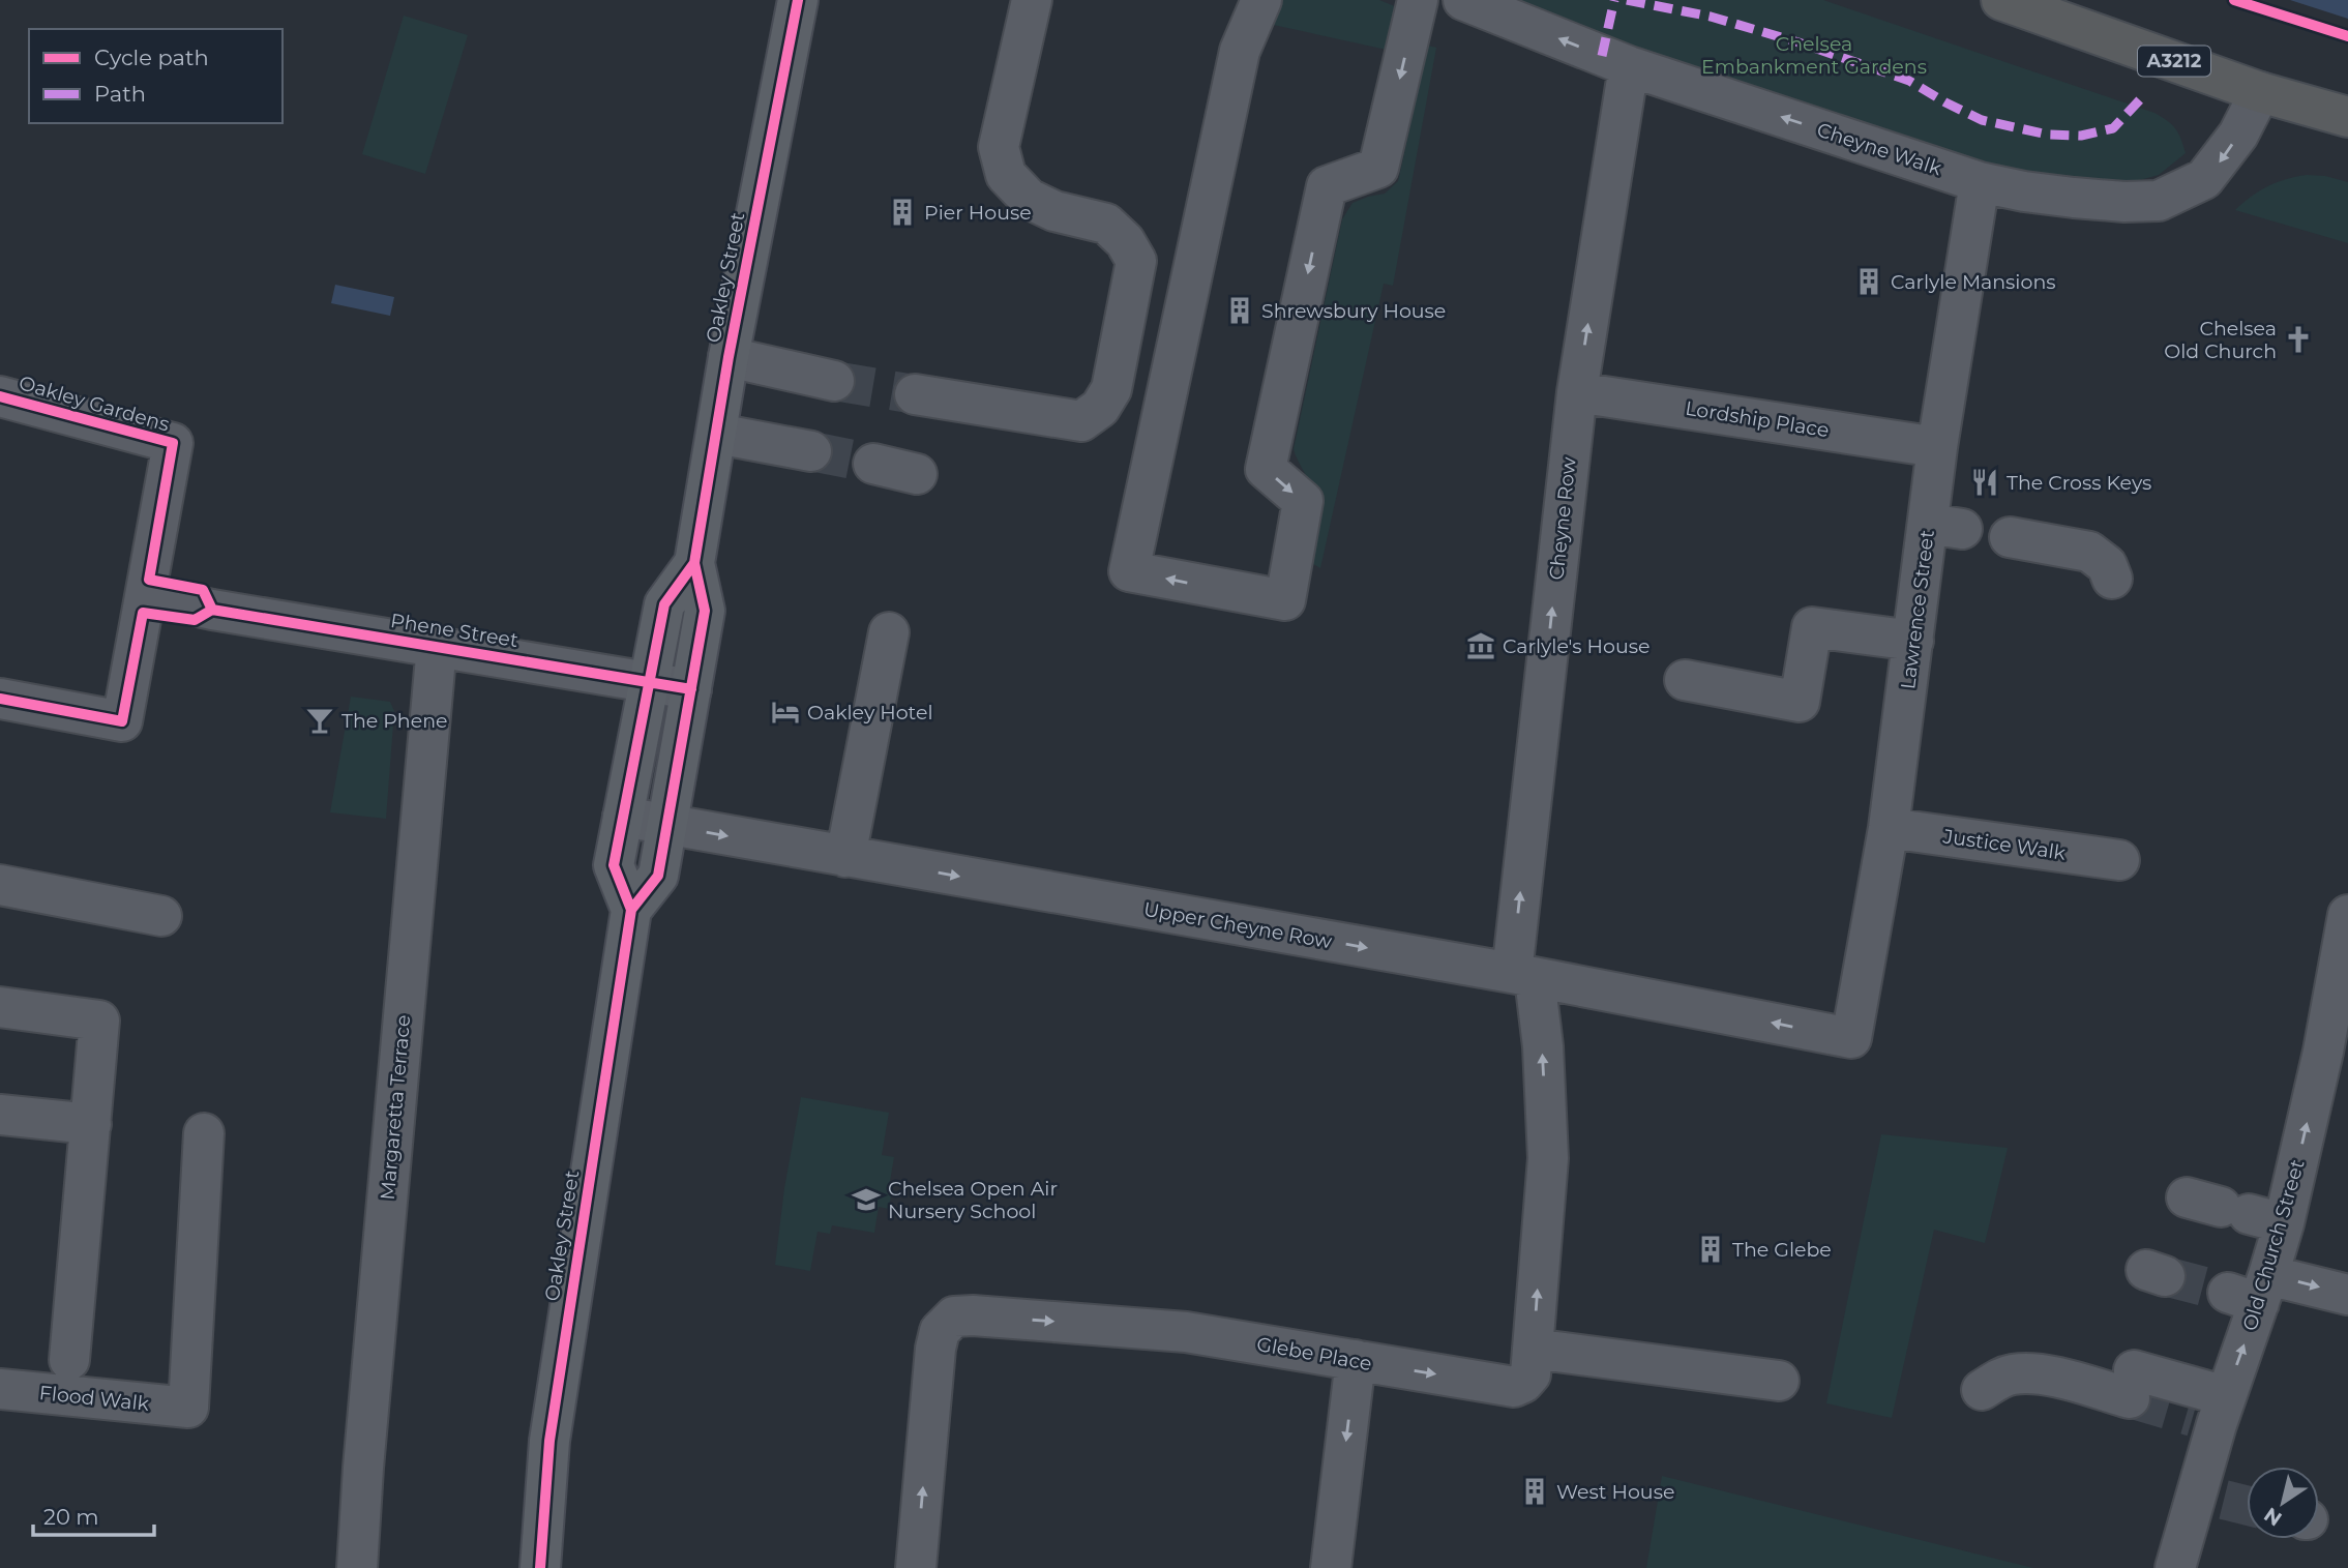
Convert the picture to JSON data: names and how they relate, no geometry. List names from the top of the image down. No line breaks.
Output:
{"streets":{"highway":["A3212"],"main road":["Oakley Street"],"street":["Cheyne Walk","Oakley Gardens","Lordship Place","Cheyne Row","Lawrence Street","Phene Street","Justice Walk","Upper Cheyne Row","Margaretta Terrace","Old Church Street","Glebe Place","Flood Walk"]},"crossings":[["A3212","Cheyne Walk"],["Cheyne Walk","Cheyne Row"],["Cheyne Walk","Lawrence Street"],["Oakley Street","Phene Street"],["Oakley Street","Upper Cheyne Row"],["Oakley Gardens","Phene Street"],["Lordship Place","Cheyne Row"],["Lordship Place","Lawrence Street"],["Cheyne Row","Upper Cheyne Row"],["Cheyne Row","Glebe Place"],["Lawrence Street","Justice Walk"],["Lawrence Street","Upper Cheyne Row"],["Phene Street","Margaretta Terrace"],["Upper Cheyne Row","Glebe Place"]],"one_way":["Cheyne Walk","Cheyne Row","Old Church Street"],"parks":["Chelsea Embankment Gardens"],"places":{"building":["Pier House","Carlyle Mansions","Shrewsbury House","The Glebe","West House"],"church":["Chelsea Old Church"],"restaurant":["The Cross Keys"],"museum":["Carlyle's House"],"hotel":["Oakley Hotel"],"bar":["The Phene"],"school or university":["Chelsea Open Air Nursery School"]},"legend":["Cycle path","Path"],"scale_bar":"20 m","north":"bottom left"}
